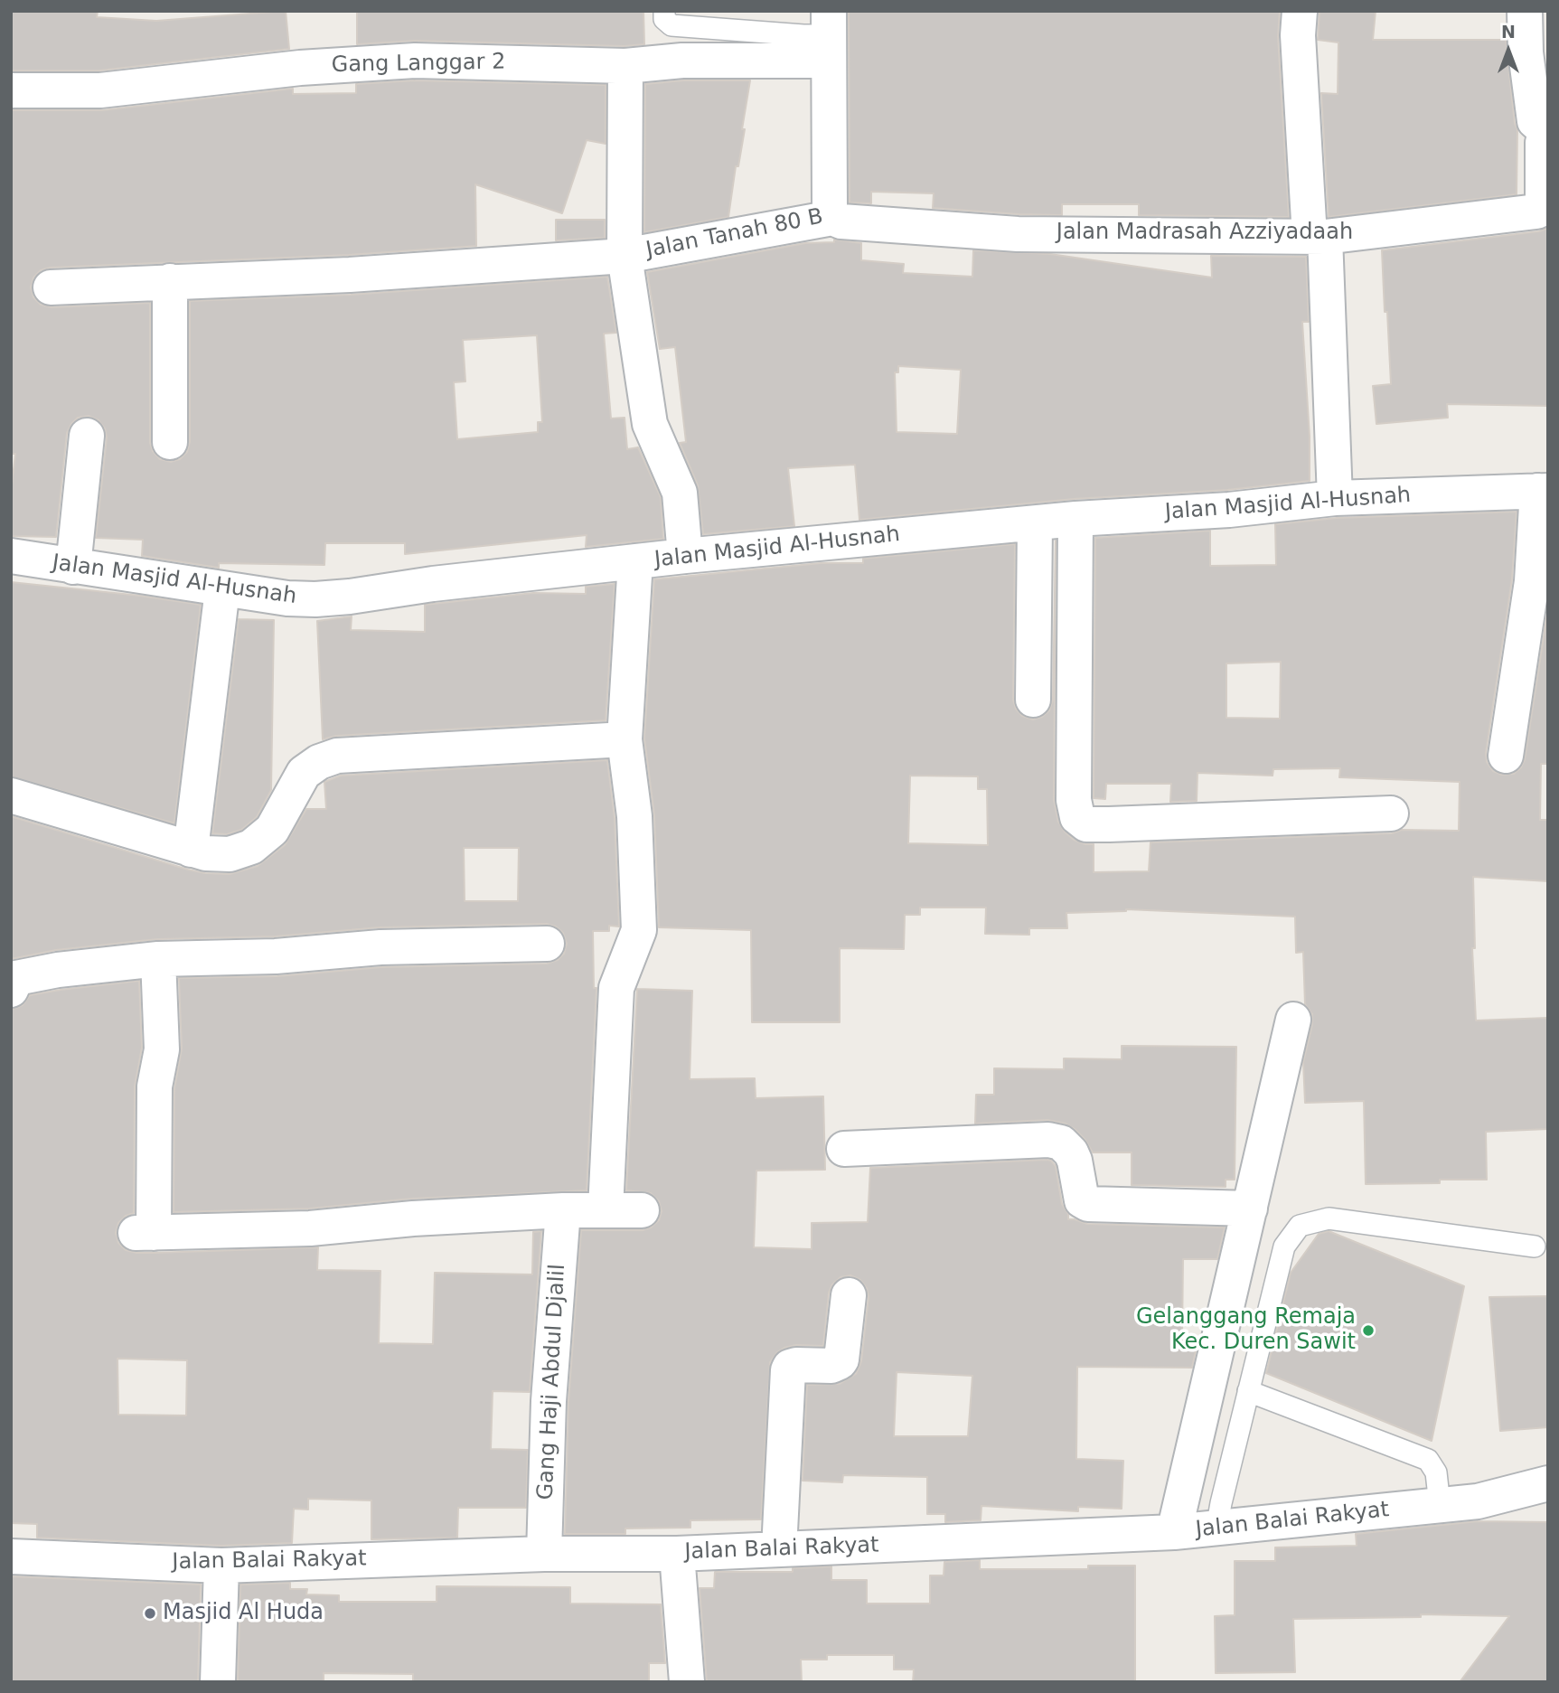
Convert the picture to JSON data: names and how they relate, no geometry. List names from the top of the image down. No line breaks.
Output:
{"streets":{"street":["Gang Langgar 2","Jalan Madrasah Azziyadaah","Jalan Tanah 80 B","Jalan Masjid Al-Husnah","Gang Haji Abdul Djalil","Jalan Balai Rakyat"]},"crossings":[["Gang Langgar 2","Jalan Tanah 80 B"],["Jalan Madrasah Azziyadaah","Jalan Tanah 80 B"],["Gang Haji Abdul Djalil","Jalan Balai Rakyat"]],"places":["Gelanggang Remaja Kec. Duren Sawit","Masjid Al Huda"],"north":"top"}
